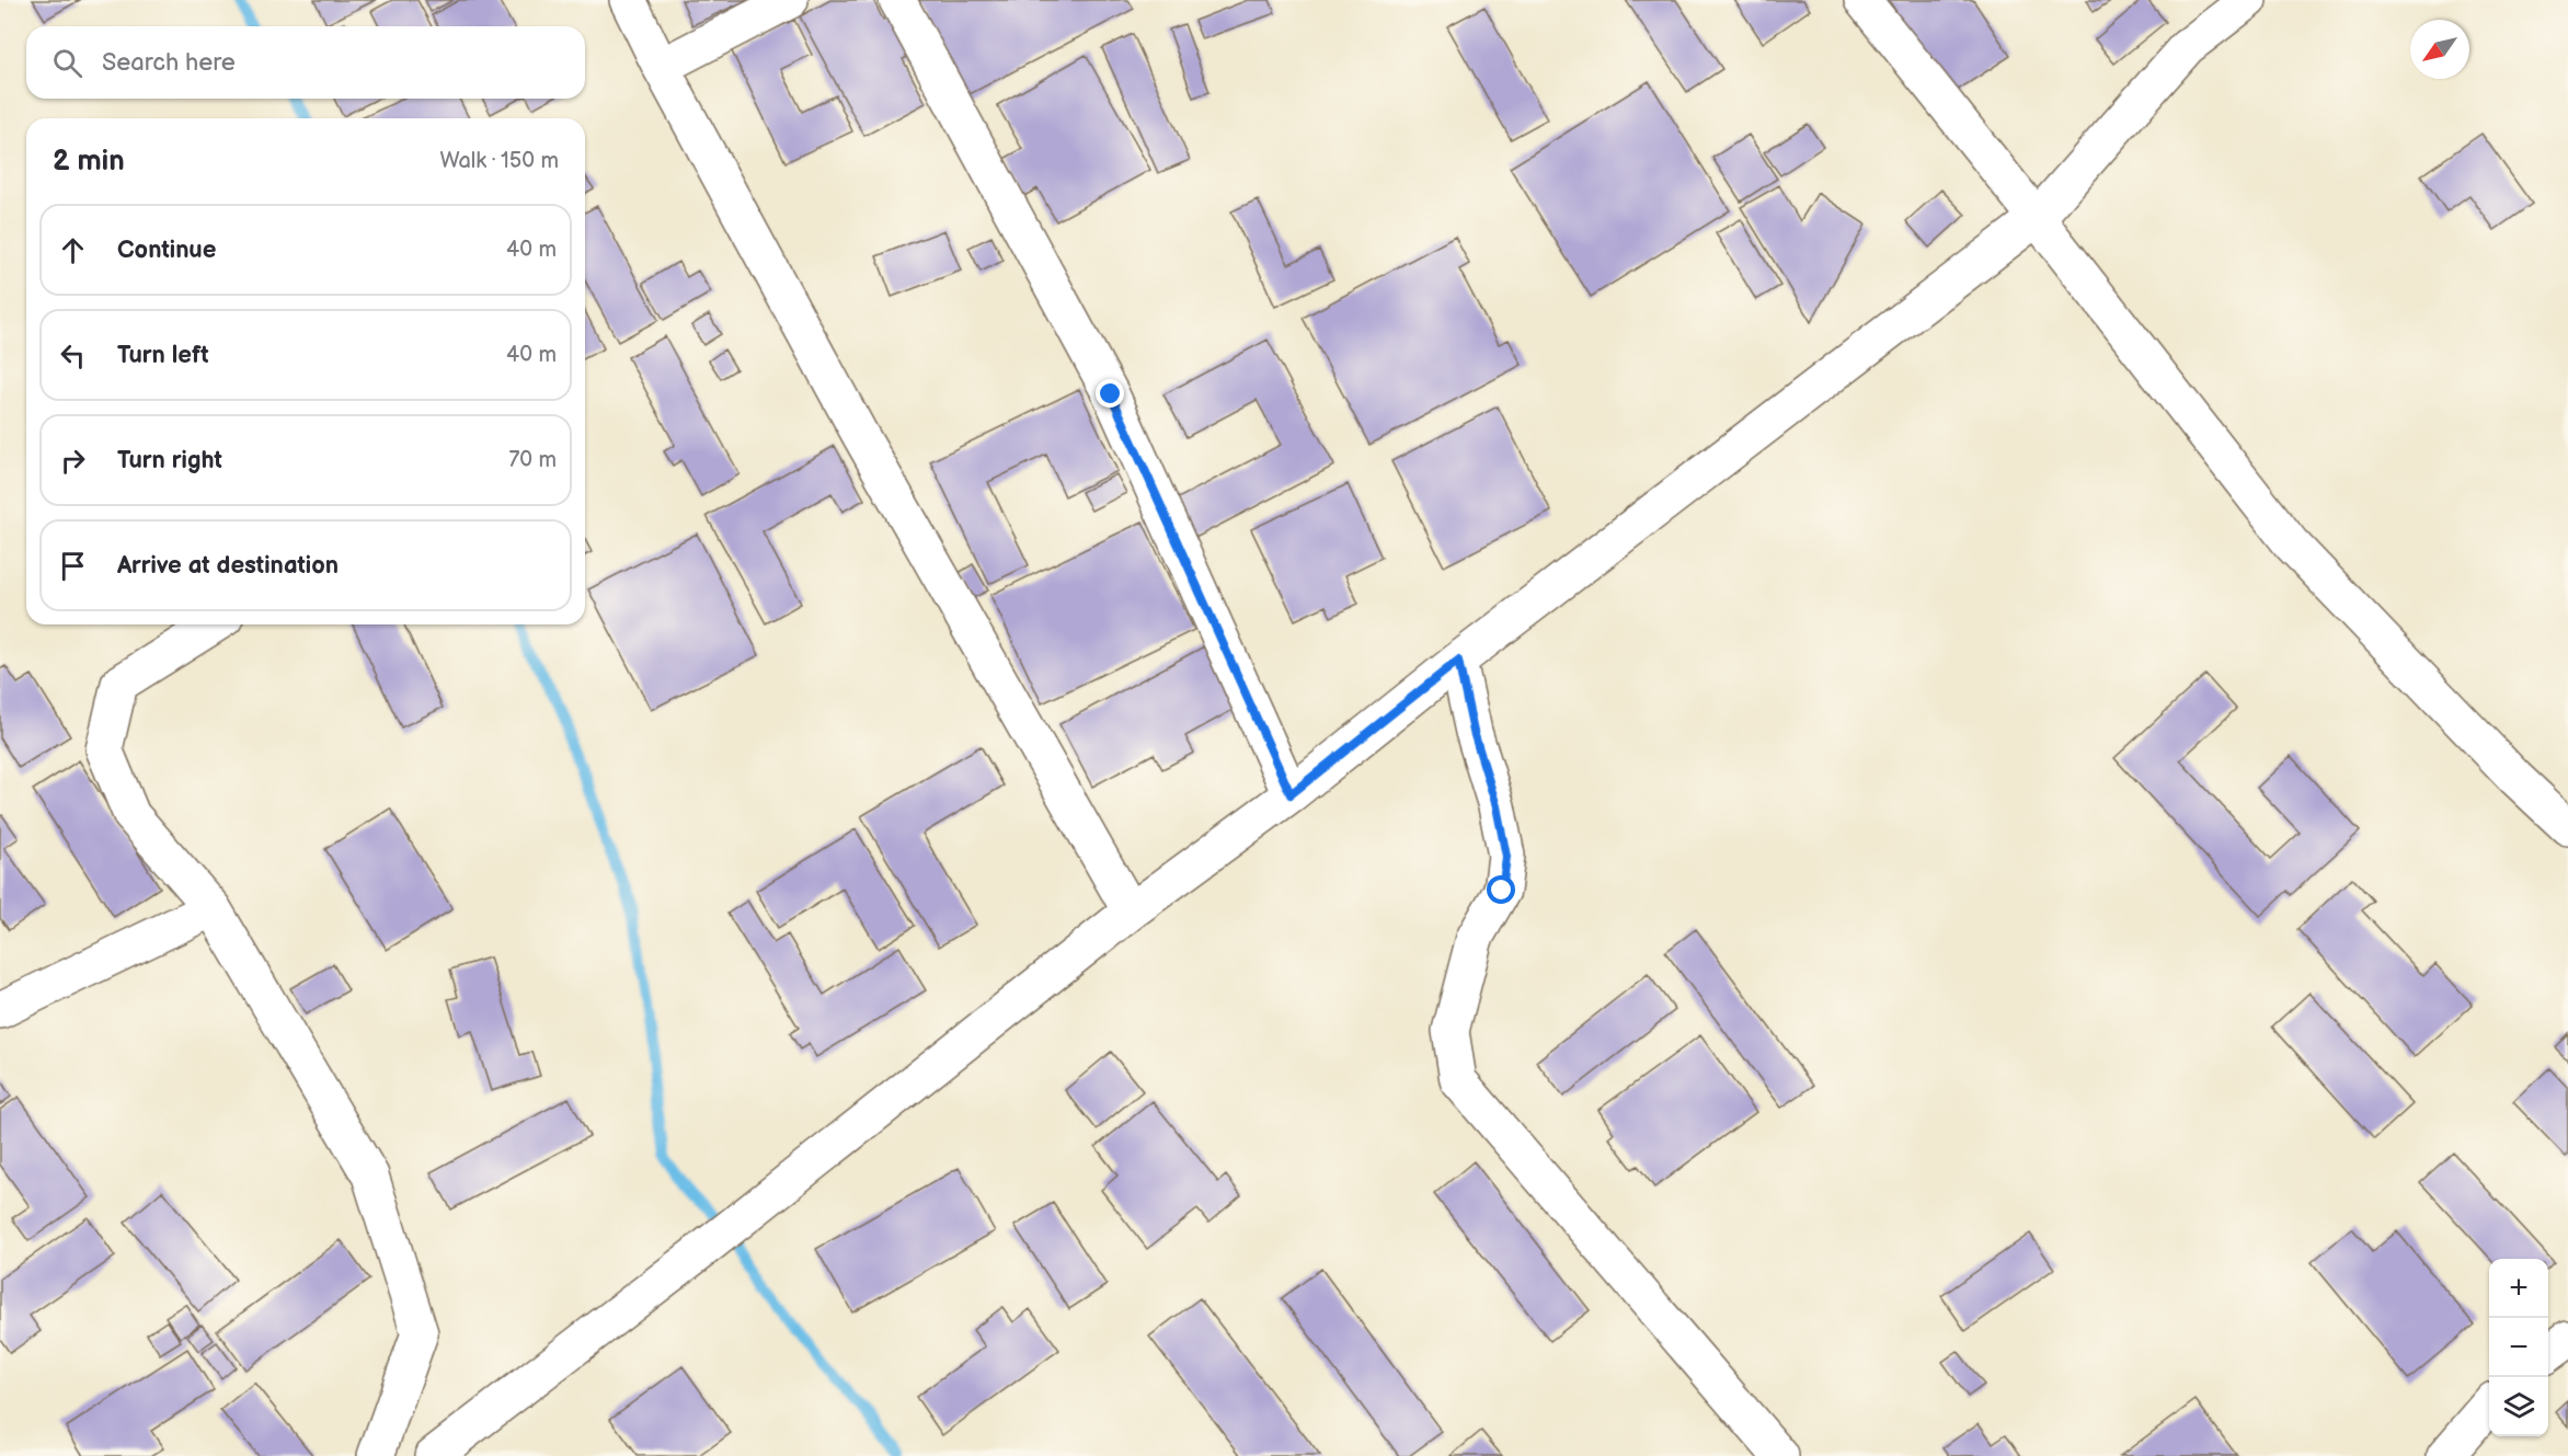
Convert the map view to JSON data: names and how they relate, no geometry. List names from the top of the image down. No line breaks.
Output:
{"north":"bottom left","page":{"search":"Search here","heading":["2 min","Walk · 150 m"],"list":[["Continue","40 m"],["Turn left","40 m"],["Turn right","70 m"],"Arrive at destination"],"map_buttons":["+","−"]}}
